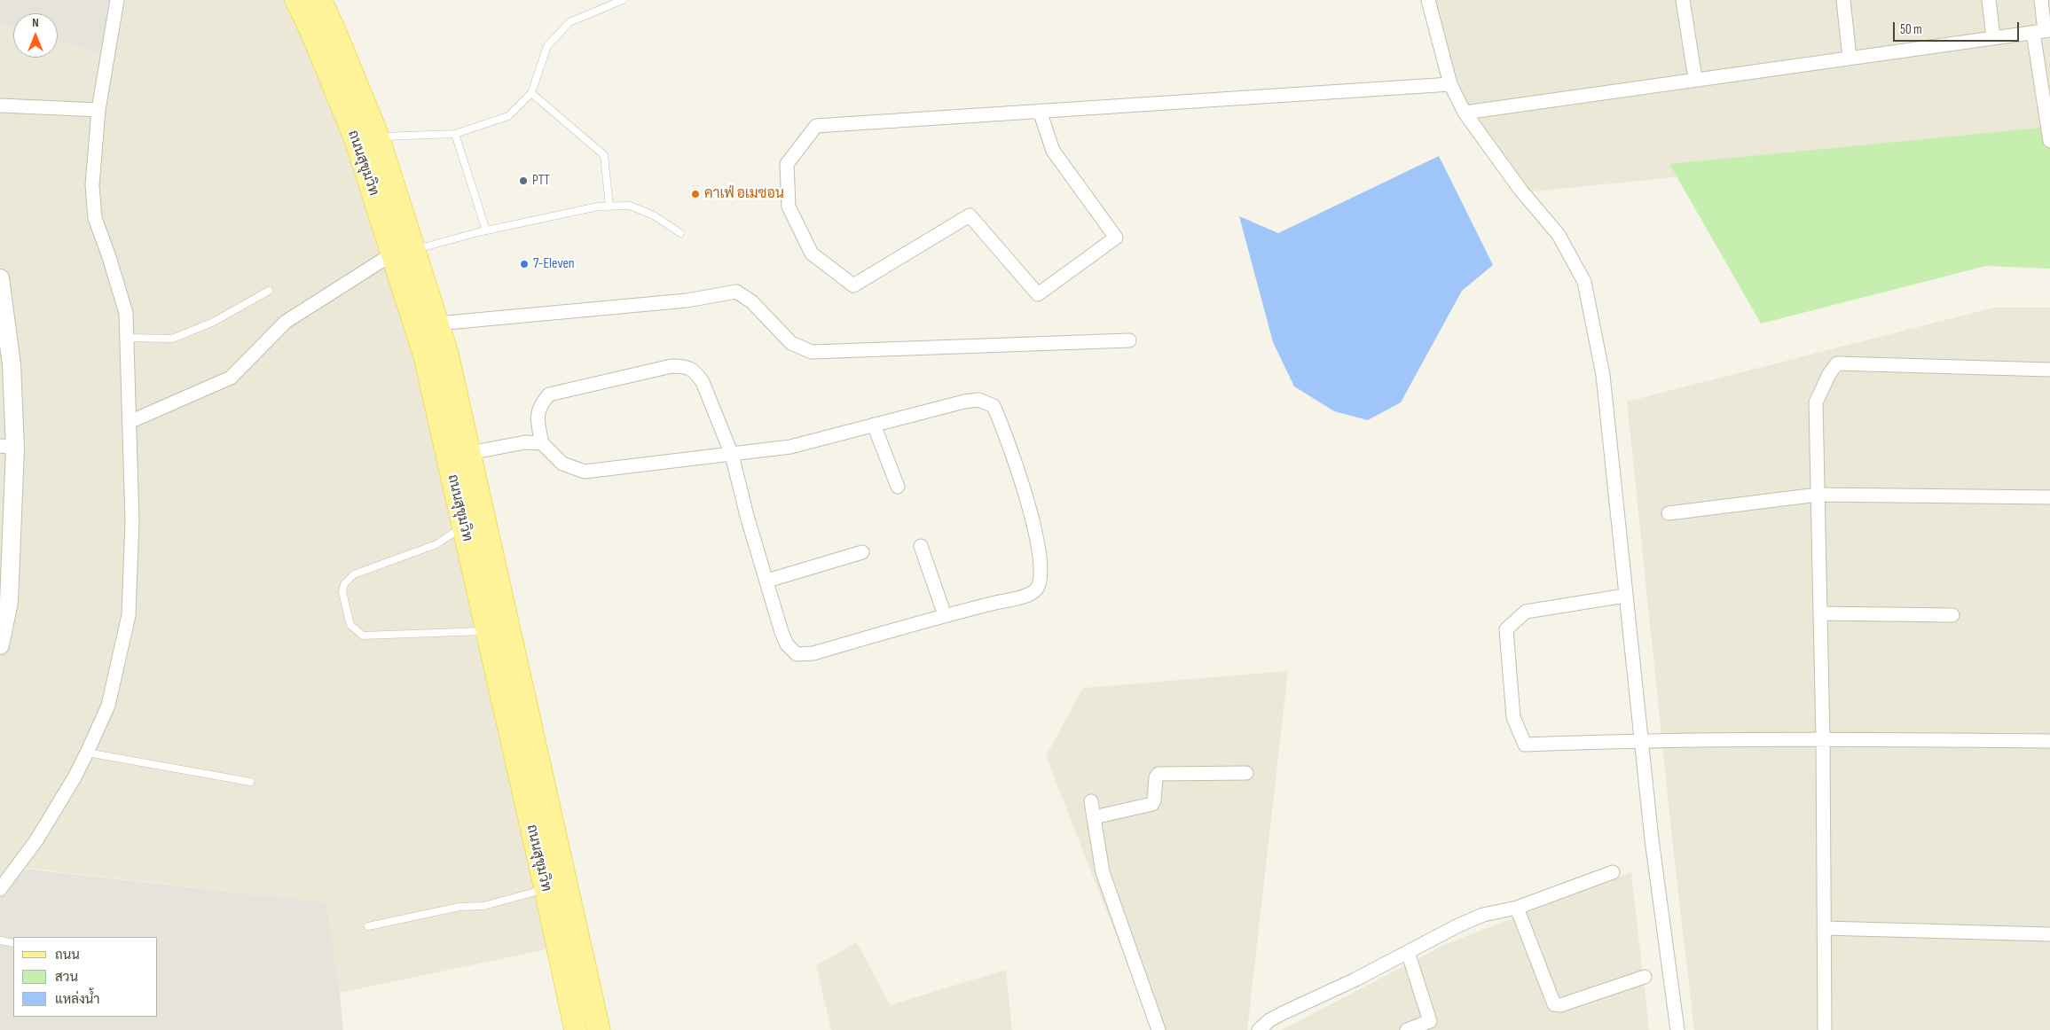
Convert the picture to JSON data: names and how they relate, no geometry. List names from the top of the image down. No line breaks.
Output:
{"streets":{"main road":["ถนนสุขุมวิท"]},"places":["PTT","คาเฟ่ อเมซอน","7-Eleven"],"legend":["ถนน","สวน","แหล่งน้ำ"],"scale_bar":"50 m","north":"top"}
